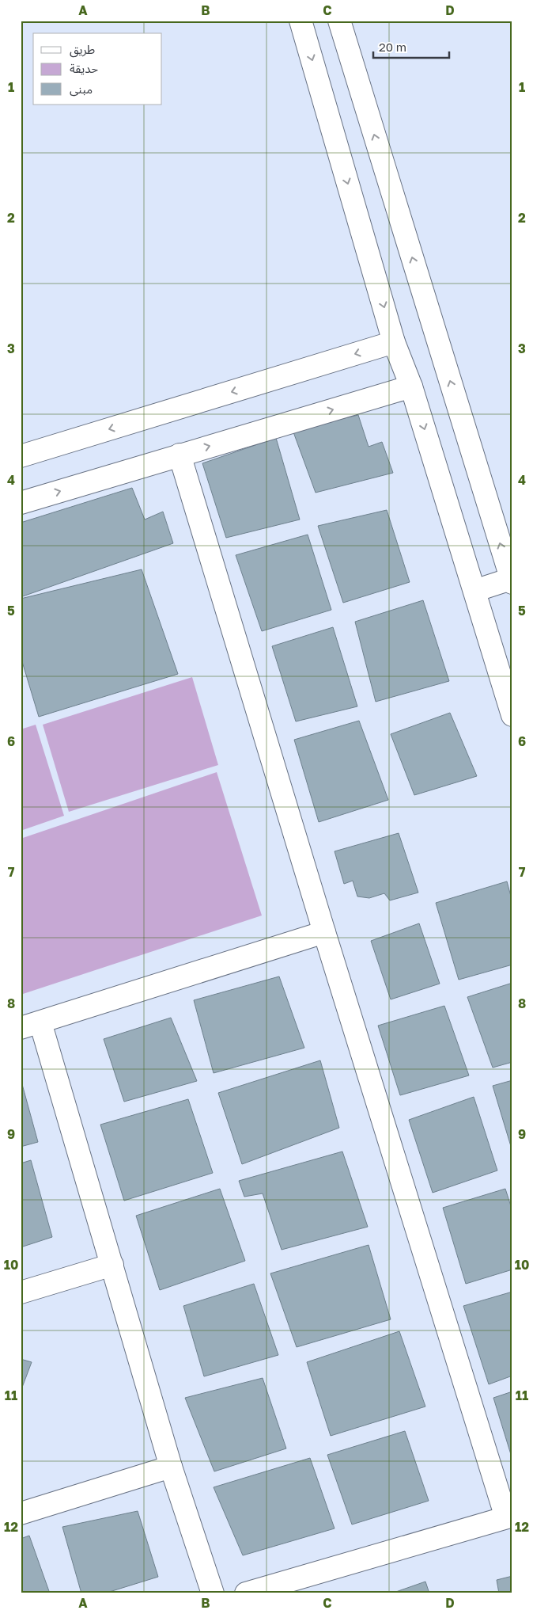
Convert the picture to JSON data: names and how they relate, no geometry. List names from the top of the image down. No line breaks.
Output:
{"legend":["طريق","حديقة","مبنى"],"scale_bar":"20 m","grid":{"columns":["A","B","C","D"],"rows":["1","2","3","4","5","6","7","8","9","10","11","12"]}}
